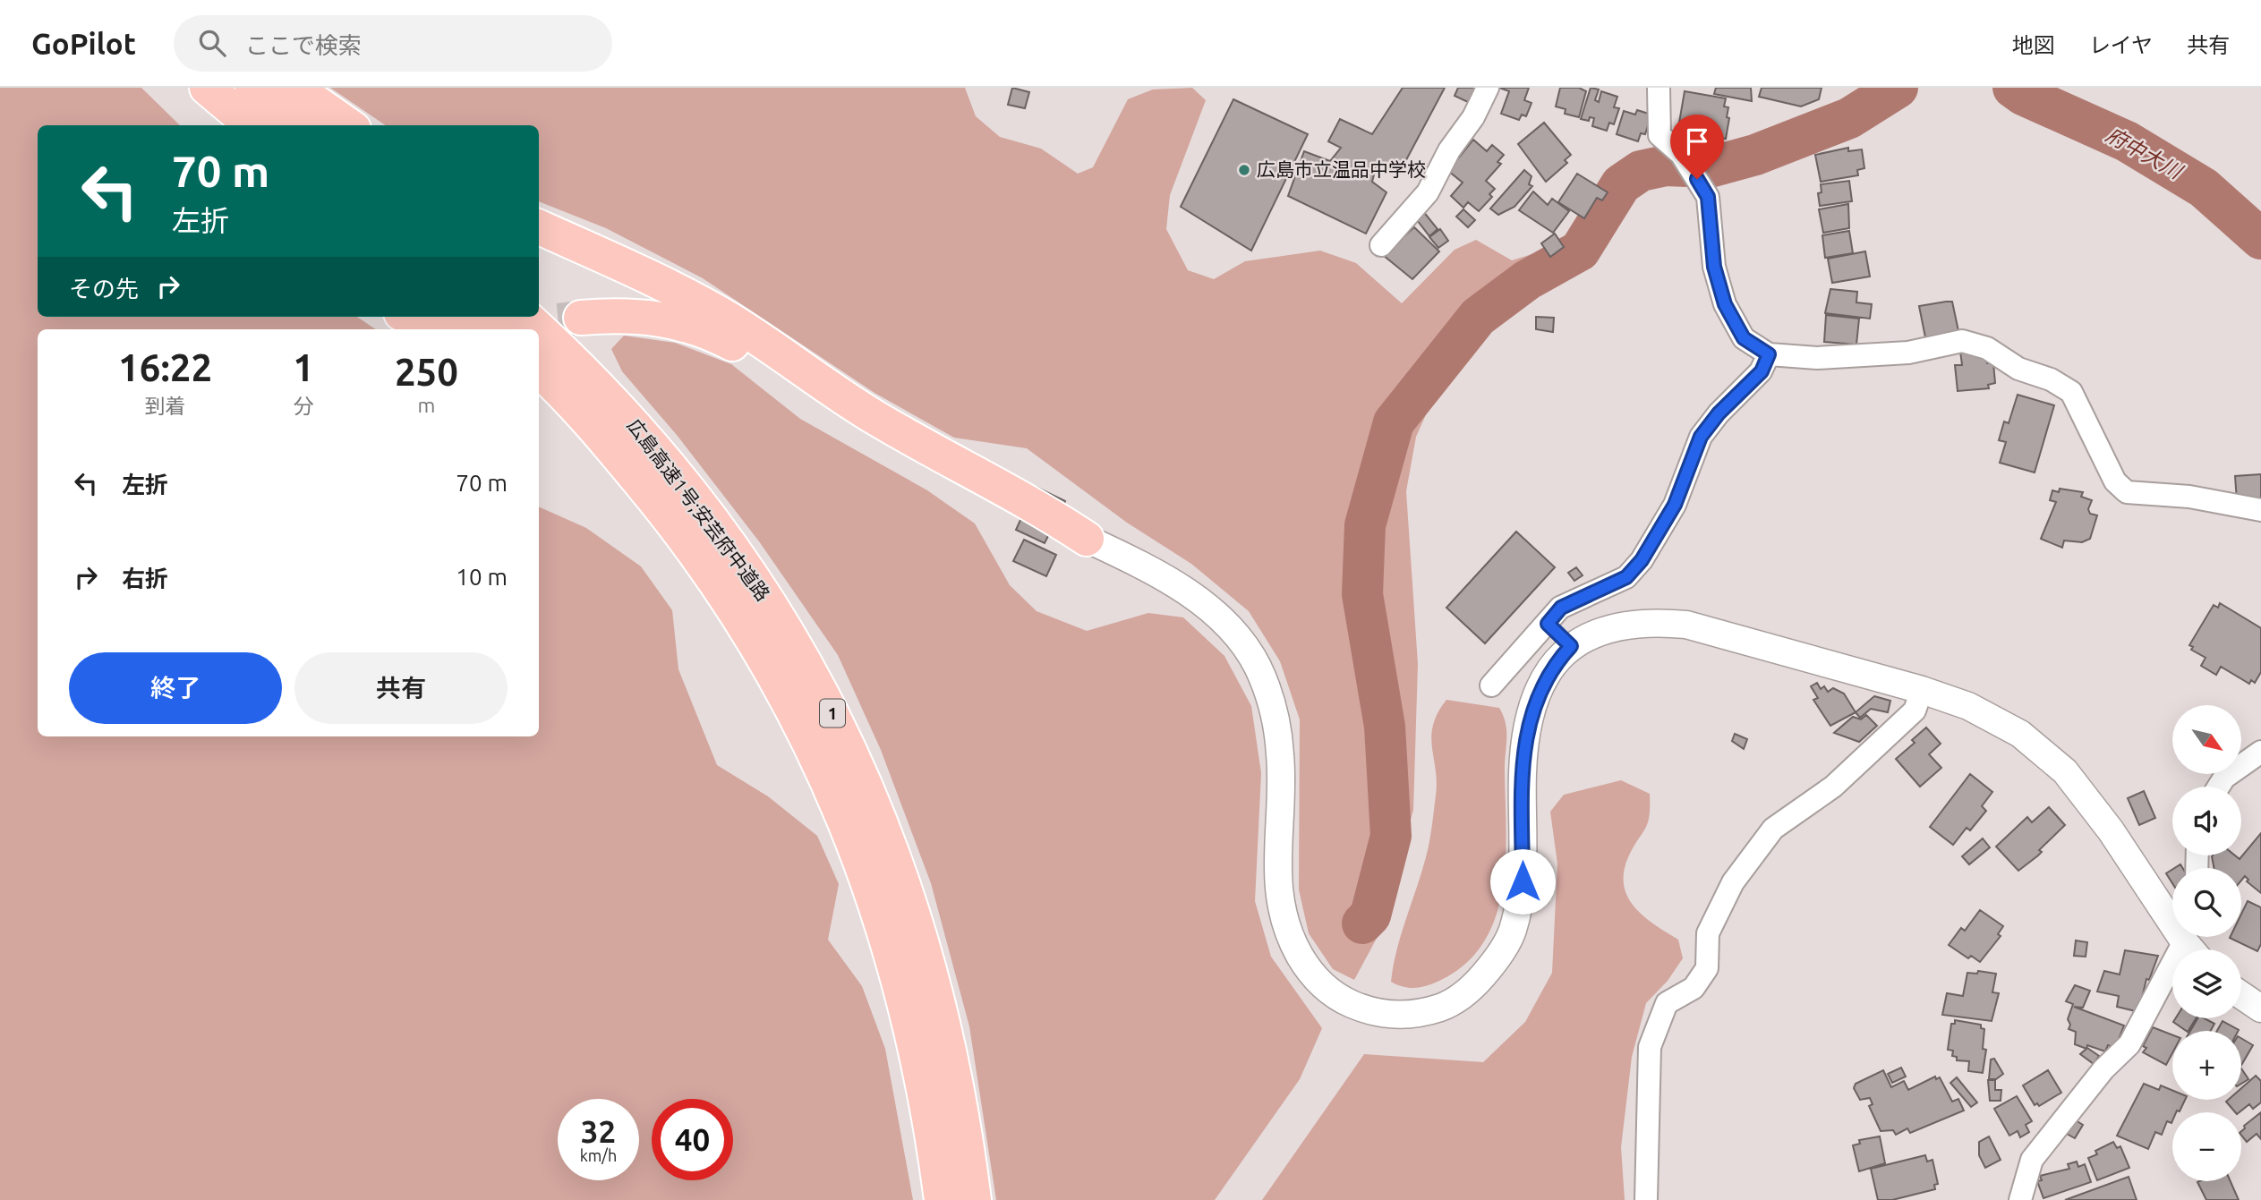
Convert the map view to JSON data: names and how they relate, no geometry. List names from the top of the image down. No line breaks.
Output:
{"streets":{"highway":["広島高速1号;安芸府中道路","1"]},"water":["府中大川"],"places":["広島市立温品中学校"],"north":"bottom right","page":{"header":"GoPilot","search":"ここで検索","nav":["地図","レイヤ","共有"],"turn":["70 m","左折"],"then":"その先","eta":["16:22","到着","1","分","250","m"],"list":[{"name":"左折","value":"70 m"},{"name":"右折","value":"10 m"}],"buttons":["終了","共有"],"map_buttons":["+","−"],"speed":"32 km/h","limit":"40"}}
